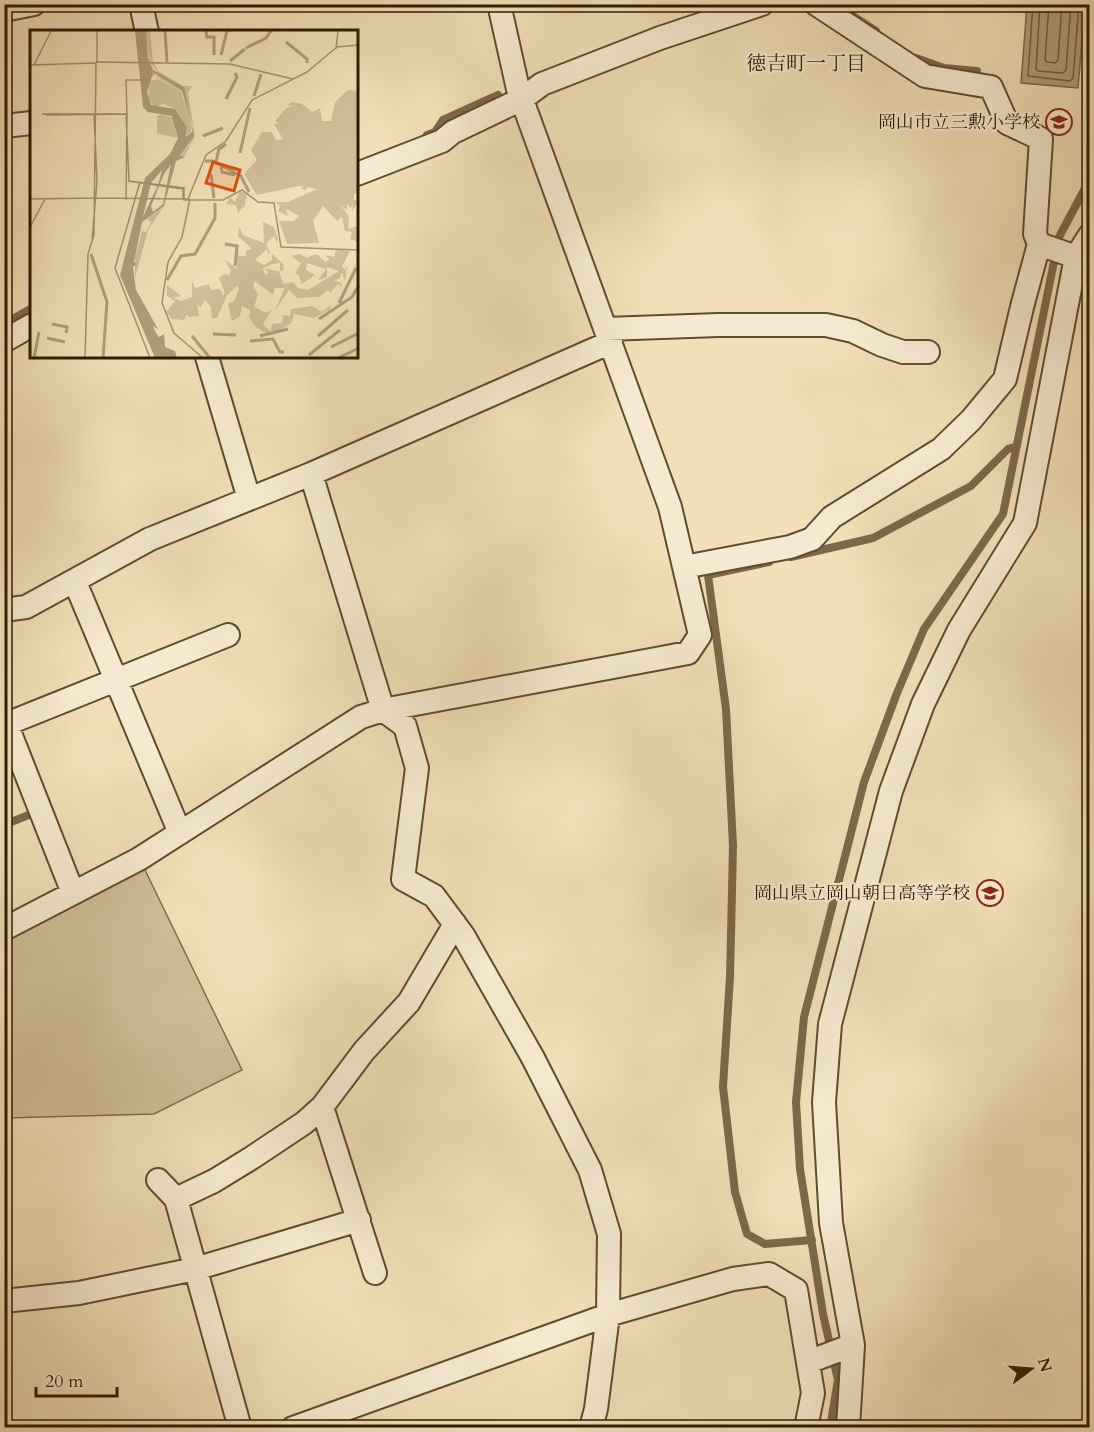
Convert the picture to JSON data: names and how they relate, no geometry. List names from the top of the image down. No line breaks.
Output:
{"districts":["徳吉町一丁目"],"places":{"school or university":["岡山市立三勲小学校","岡山県立岡山朝日高等学校"]},"scale_bar":"20 m","north":"right"}
